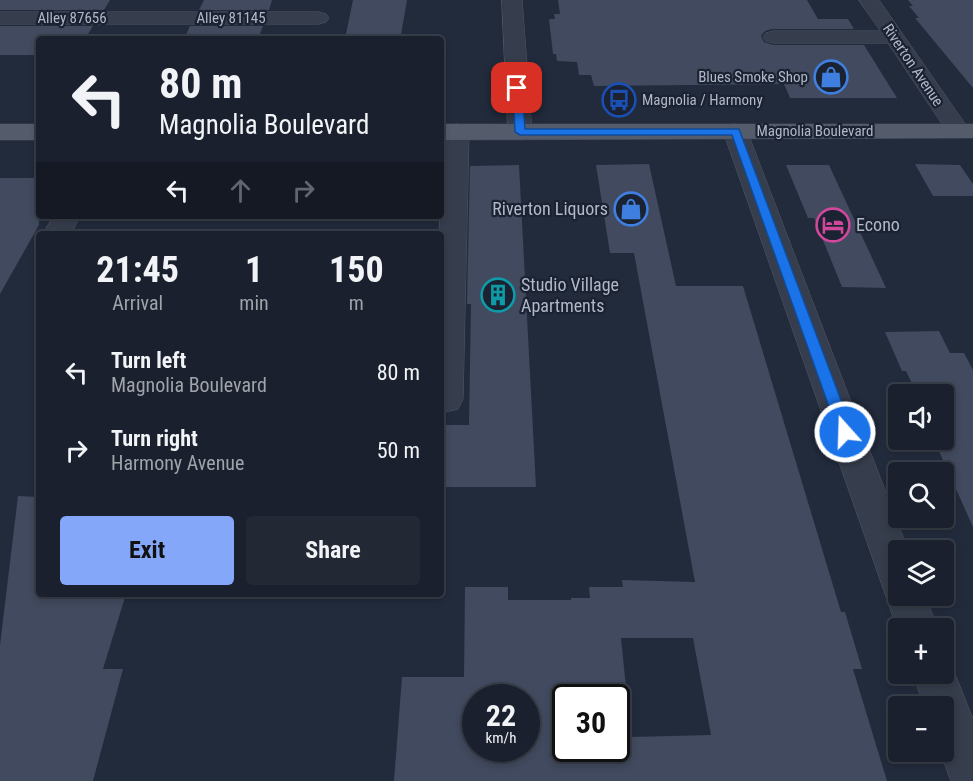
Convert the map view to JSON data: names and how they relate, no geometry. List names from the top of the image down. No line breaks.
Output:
{"streets":{"main road":["Magnolia Boulevard"],"street":["Alley 87656","Alley 81145","Riverton Avenue"]},"crossings":[["Alley 87656","Alley 81145"],["Riverton Avenue","Magnolia Boulevard"]],"places":{"shop":["Blues Smoke Shop","Riverton Liquors"],"bus stop":["Magnolia / Harmony"],"hotel":["Econo"],"building":["Studio Village Apartments"]},"page":{"turn":["80 m","Magnolia Boulevard"],"eta":["21:45","Arrival","1","min","150","m"],"list":[{"name":"Turn left","note":"Magnolia Boulevard","value":"80 m"},{"name":"Turn right","note":"Harmony Avenue","value":"50 m"}],"map_buttons":["+","−"],"buttons":["Exit","Share"],"speed":"22 km/h","limit":"30"}}
